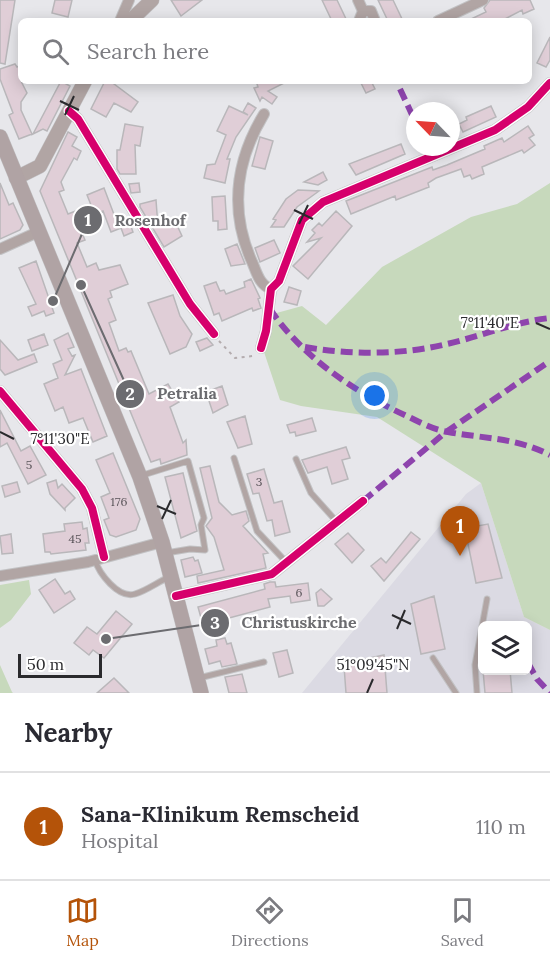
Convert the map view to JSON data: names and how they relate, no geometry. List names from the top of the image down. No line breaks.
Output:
{"places":["Petralia","Rosenhof","Christuskirche"],"house_numbers":["5","3","176","45","6"],"scale_bar":"50 m","north":"top left","page":{"search":"Search here","pins":"1","scale":"50 m","heading":"Nearby","list":[{"mark":"1","name":"Sana-Klinikum Remscheid","note":"Hospital","value":"110 m"}],"nav":["Map","Directions","Saved"]},"coordinates":["7°11'40\"E","7°11'30\"E","51°09'45\"N"]}
